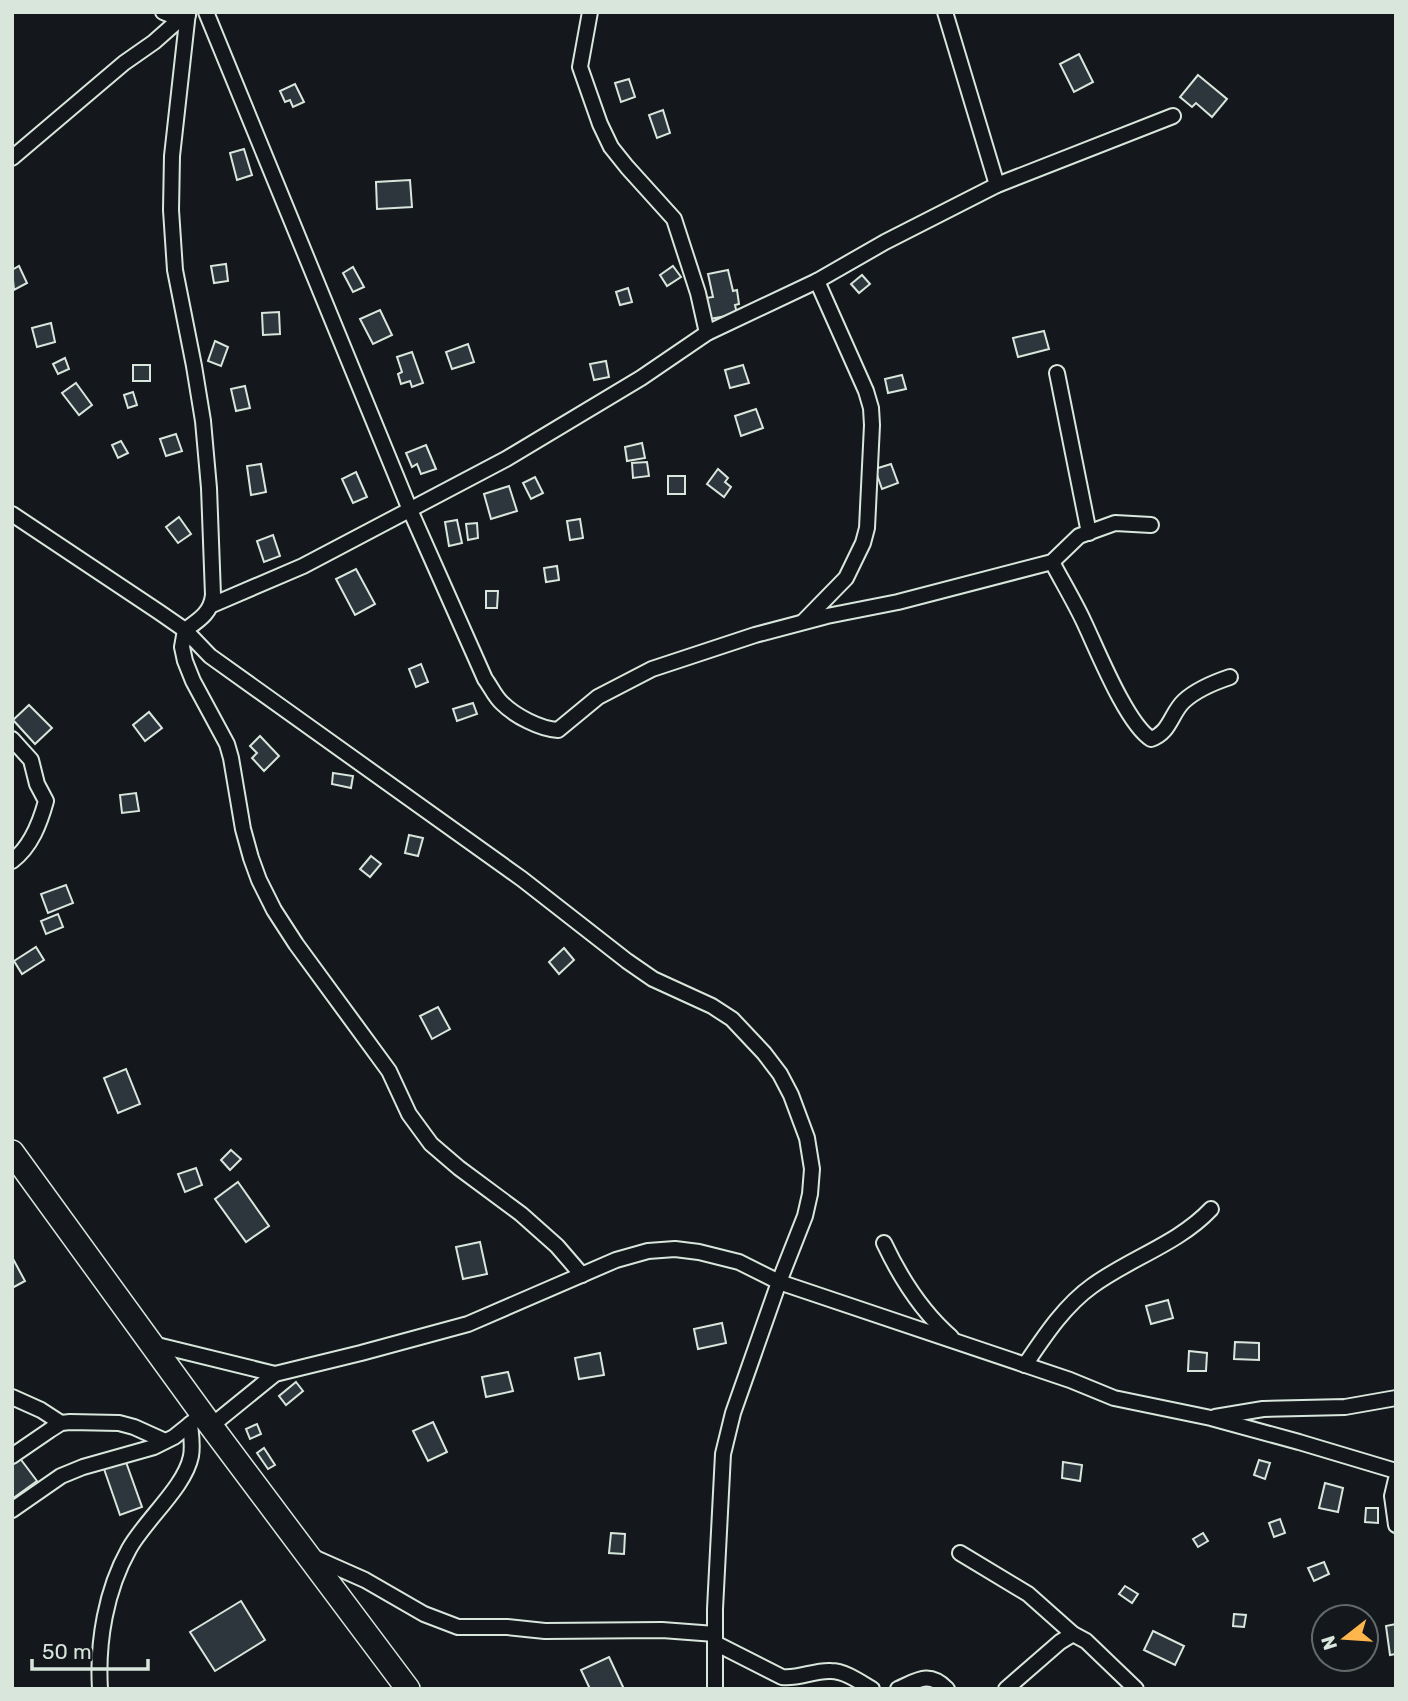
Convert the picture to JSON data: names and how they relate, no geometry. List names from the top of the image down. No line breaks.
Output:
{"scale_bar":"50 m","north":"left"}
